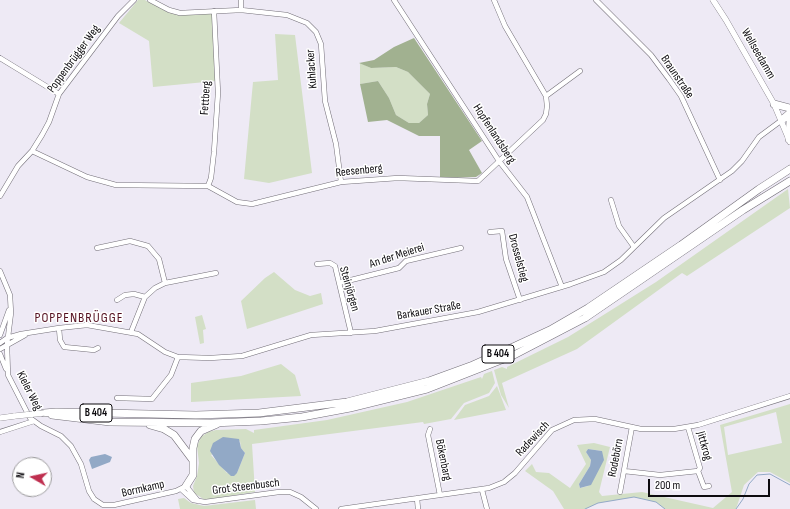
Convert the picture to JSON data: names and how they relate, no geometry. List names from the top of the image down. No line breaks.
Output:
{"streets":{"highway":["B 404"],"main road":["Wellseedamm"],"street":["Poppenbrügger Weg","Kuhlacker","Braunstraße","Fettberg","Hopfenlandsberg","Reesenberg","An der Meierei","Drosselstieg","Steinjörgen","Barkauer Straße","Kieler Weg","Radewisch","Jittkrog","Rodebörn","Bökenbarg","Grot Steenbusch","Bormkamp"]},"crossings":[["Wellseedamm","Barkauer Straße"],["Poppenbrügger Weg","Reesenberg"],["Kuhlacker","Fettberg"],["Kuhlacker","Reesenberg"],["Braunstraße","Barkauer Straße"],["Fettberg","Reesenberg"],["Hopfenlandsberg","Reesenberg"],["Hopfenlandsberg","Barkauer Straße"],["An der Meierei","Steinjörgen"],["Drosselstieg","Barkauer Straße"],["Steinjörgen","Barkauer Straße"],["Barkauer Straße","Kieler Weg"],["Kieler Weg","Bormkamp"],["Radewisch","Jittkrog"],["Radewisch","Rodebörn"],["Radewisch","Bökenbarg"],["Grot Steenbusch","Bormkamp"]],"districts":["POPPENBRÜGGE"],"scale_bar":"200 m","north":"left"}
